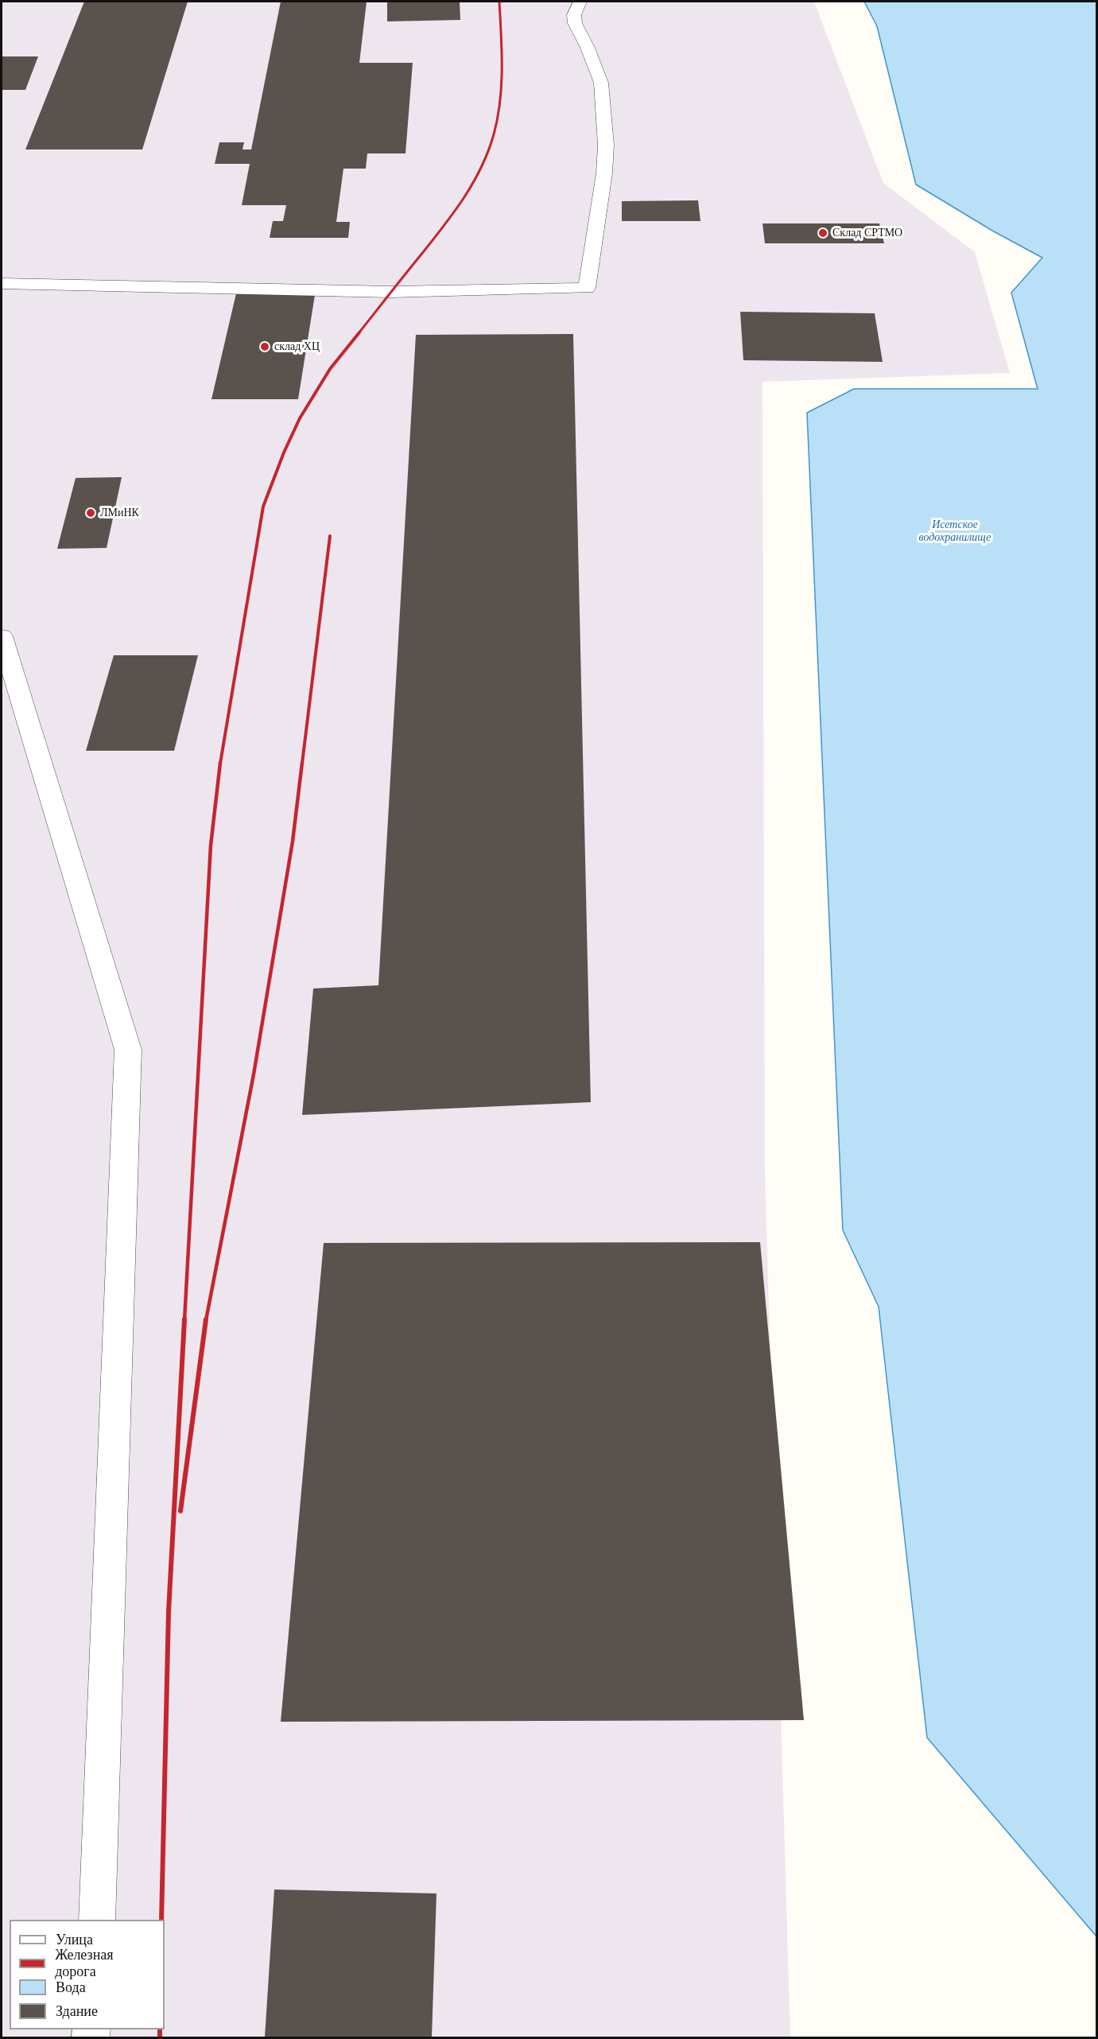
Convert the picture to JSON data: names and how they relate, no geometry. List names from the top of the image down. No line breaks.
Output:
{"water":["Исетское водохранилище"],"places":["Склад СРТМО","склад ХЦ","ЛМиНК"],"legend":["Улица","Железная дорога","Вода","Здание"]}
